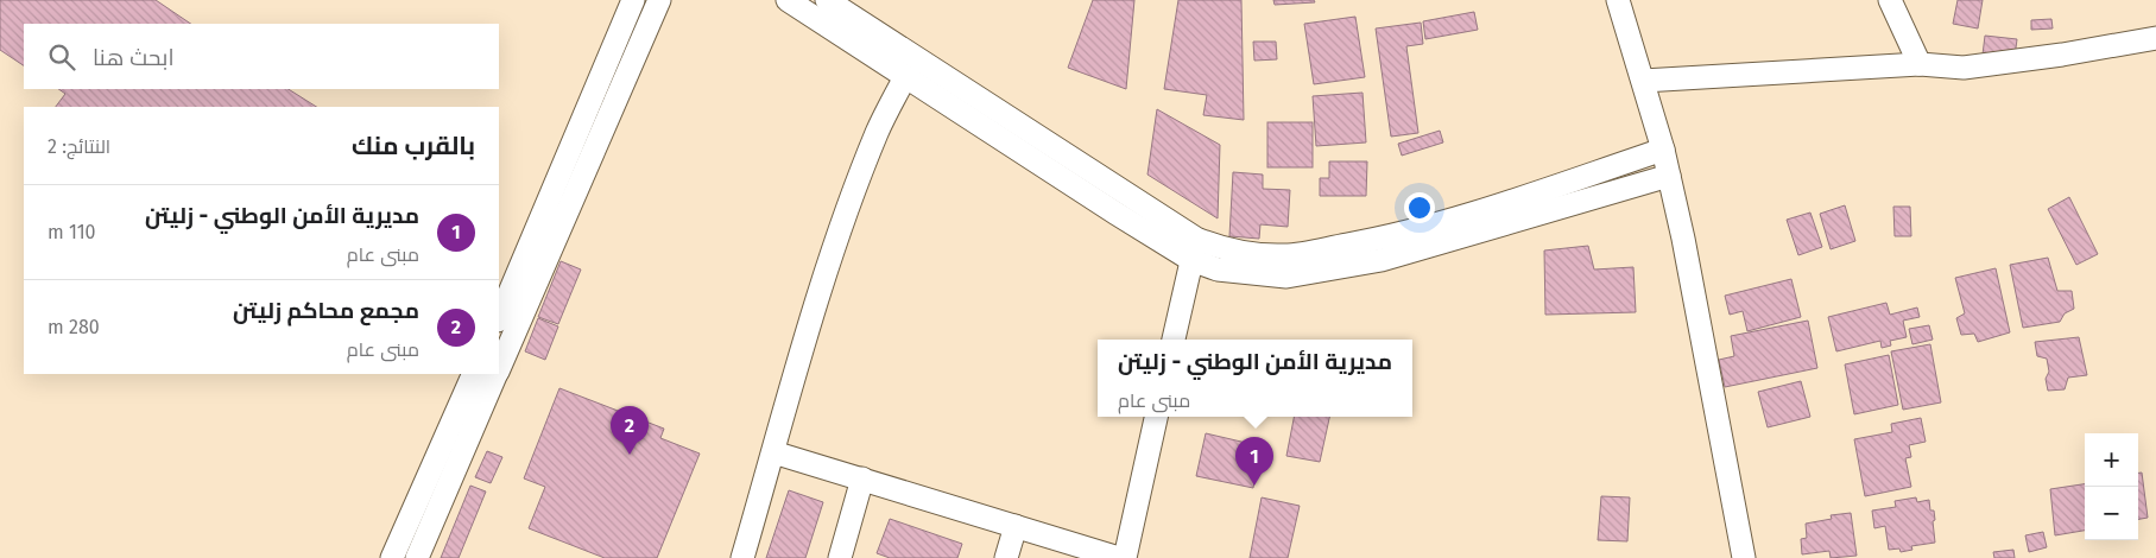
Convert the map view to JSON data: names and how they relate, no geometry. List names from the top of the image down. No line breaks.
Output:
{"page":{"search":"ابحث هنا","heading":["بالقرب منك","النتائج: 2"],"list":[{"mark":"1","name":"مديرية الأمن الوطني - زليتن","note":"مبنى عام","value":"110 m"},{"mark":"2","name":"مجمع محاكم زليتن","note":"مبنى عام","value":"280 m"}],"popup":["مديرية الأمن الوطني - زليتن","مبنى عام"],"pins":["2","1"],"map_buttons":["+","−"]}}
